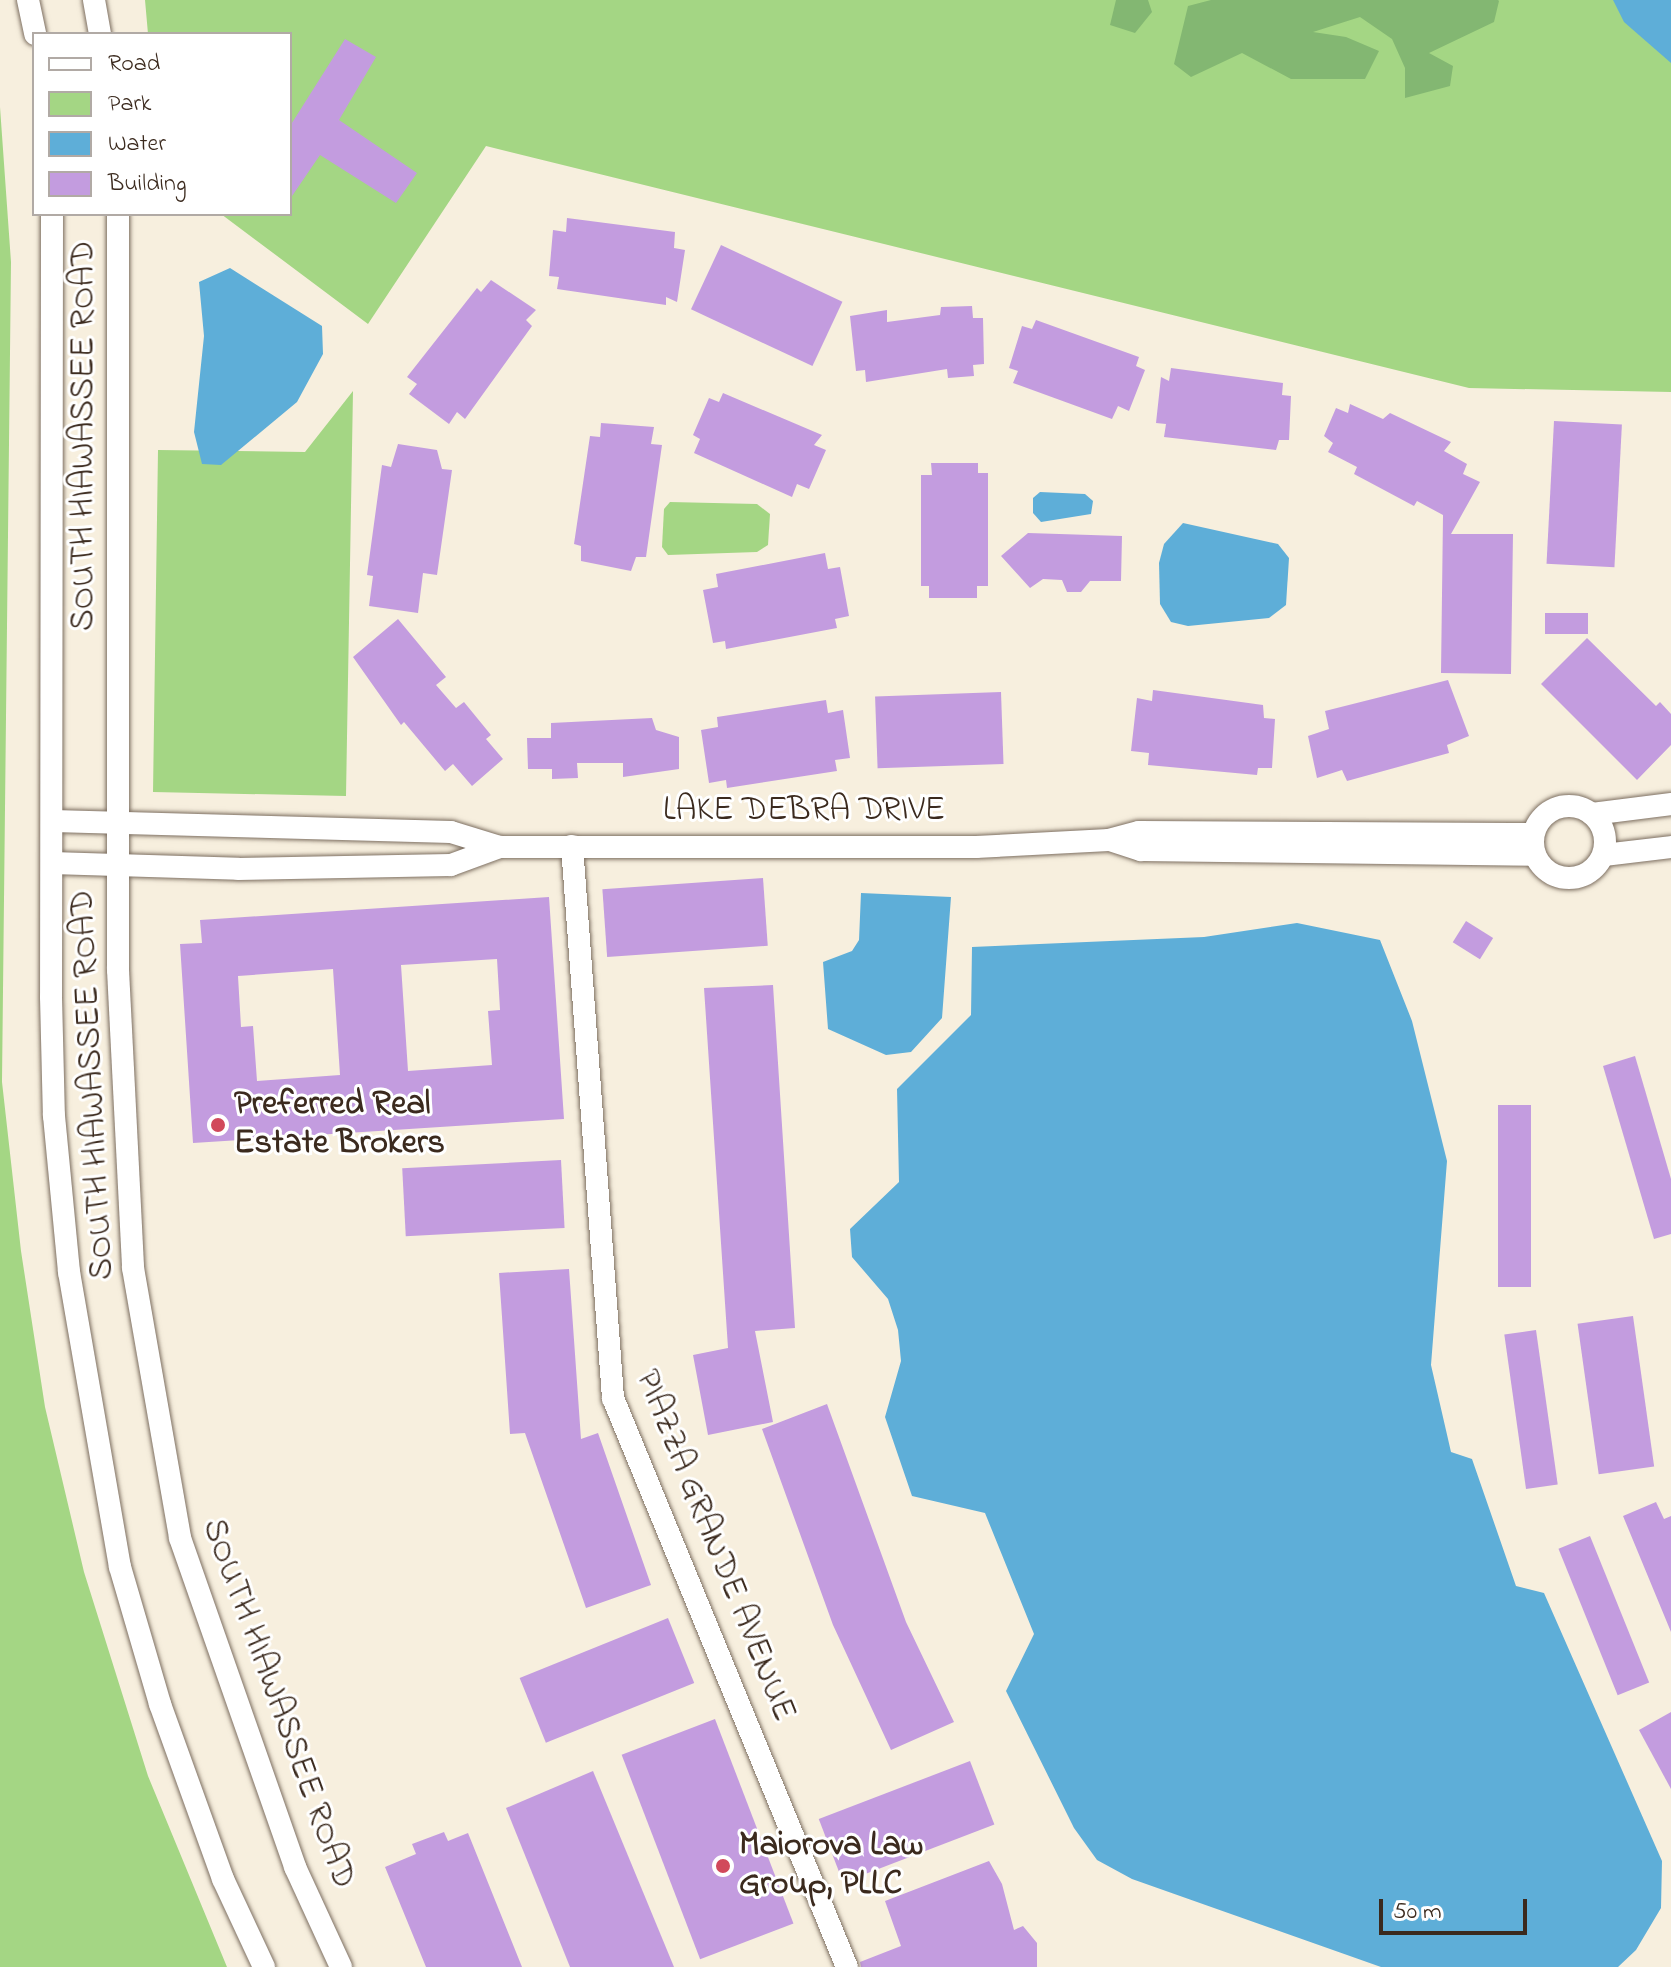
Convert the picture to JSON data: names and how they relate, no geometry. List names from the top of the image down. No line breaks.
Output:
{"streets":{"street":["SOUTH HIAWASSEE ROAD","LAKE DEBRA DRIVE","PIAZZA GRANDE AVENUE"]},"crossings":[["SOUTH HIAWASSEE ROAD","LAKE DEBRA DRIVE"],["LAKE DEBRA DRIVE","PIAZZA GRANDE AVENUE"]],"places":["Preferred Real Estate Brokers","Maiorova Law Group, PLLC"],"legend":["Road","Park","Water","Building"],"scale_bar":"50 m"}
